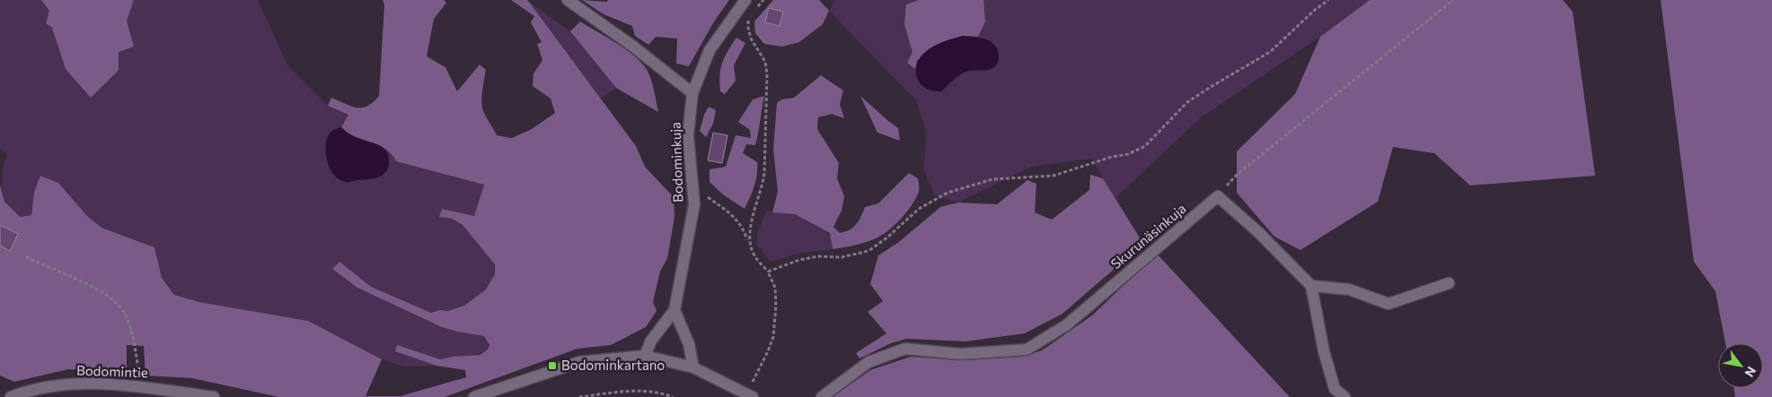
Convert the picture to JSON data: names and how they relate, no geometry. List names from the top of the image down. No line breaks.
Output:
{"streets":{"street":["Bodominkuja","Skurunäsinkuja","Bodomintie"]},"places":{"transit":["Bodominkartano"]},"north":"bottom right"}
